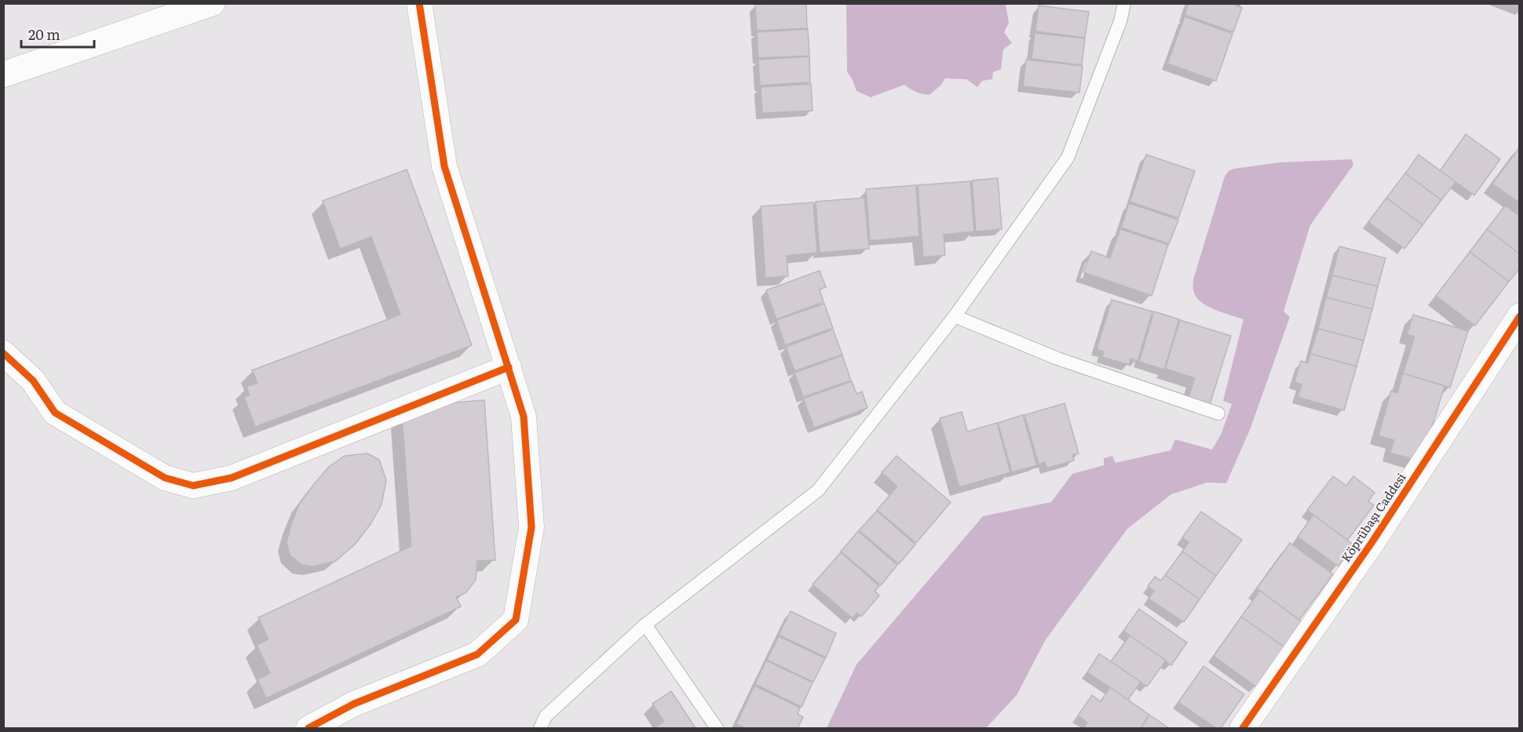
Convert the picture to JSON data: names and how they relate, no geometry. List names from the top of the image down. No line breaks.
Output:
{"streets":{"street":["Köprübaşı Caddesi"]},"scale_bar":"20 m"}
